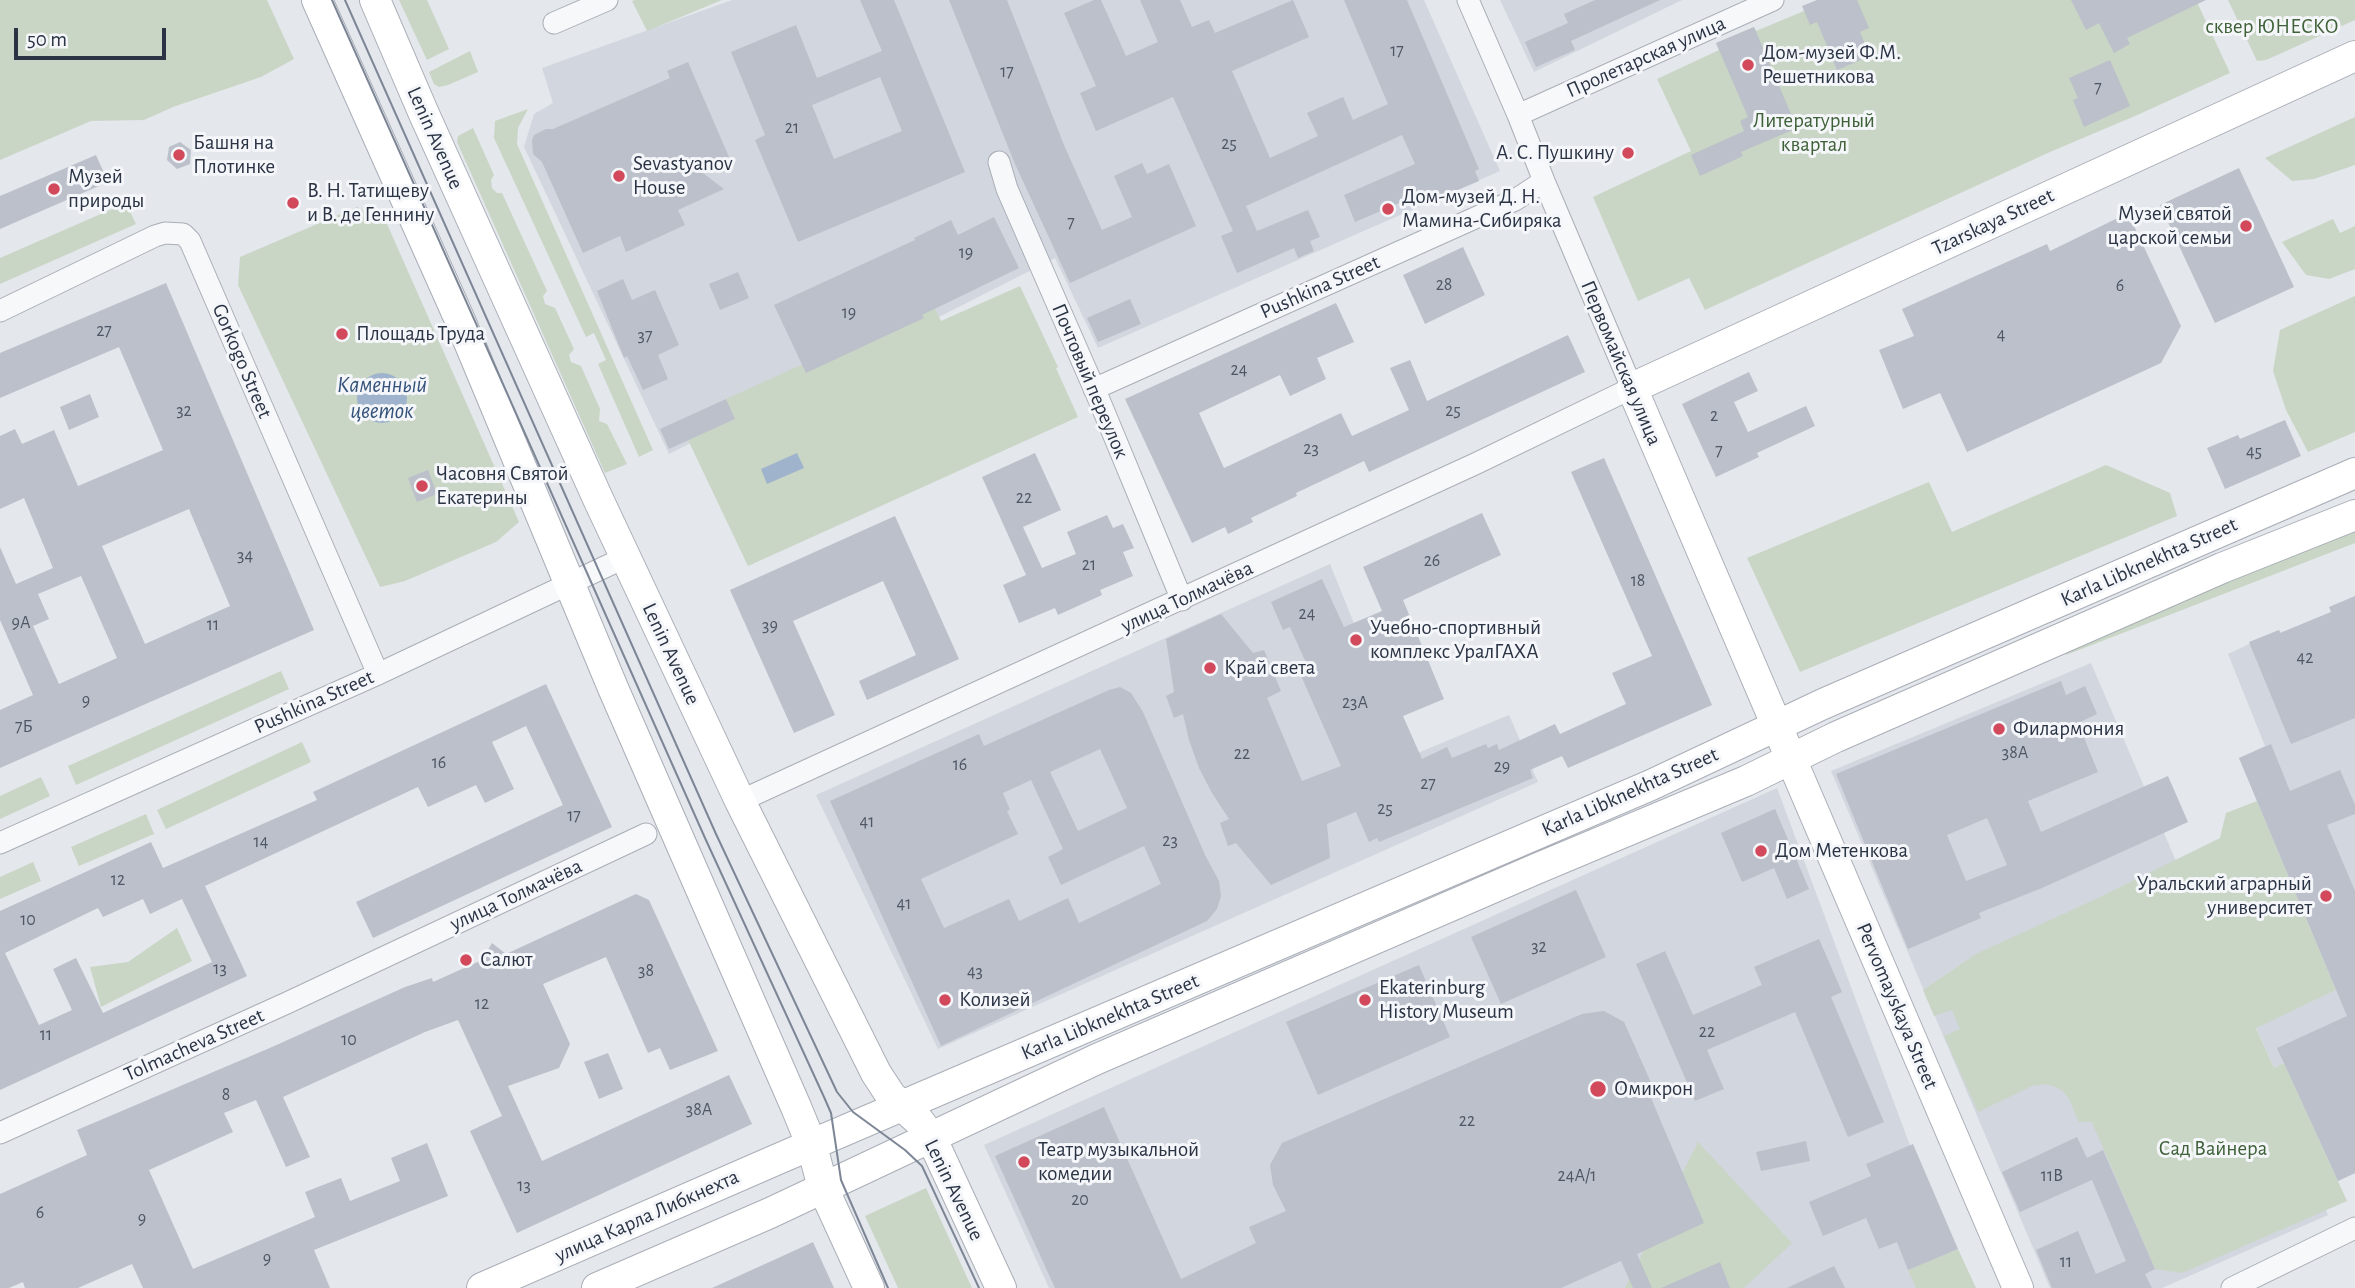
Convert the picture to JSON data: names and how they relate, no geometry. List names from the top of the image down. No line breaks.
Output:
{"streets":{"main road":["Lenin Avenue","Tzarskaya Street","Первомайская улица","Karla Libknekhta Street","Pervomayskaya Street","улица Карла Либкнехта"],"street":["Пролетарская улица","Pushkina Street","Gorkogo Street","Почтовый переулок","улица Толмачёва","Tolmacheva Street"]},"crossings":[["Пролетарская улица","Первомайская улица"],["Lenin Avenue","Pushkina Street"],["Lenin Avenue","Karla Libknekhta Street"],["Lenin Avenue","улица Толмачёва"],["Tzarskaya Street","Первомайская улица"],["Tzarskaya Street","улица Толмачёва"],["Pushkina Street","Gorkogo Street"],["Pushkina Street","Первомайская улица"],["Pushkina Street","Почтовый переулок"],["Первомайская улица","Karla Libknekhta Street"],["Первомайская улица","улица Толмачёва"],["Первомайская улица","Pervomayskaya Street"],["Почтовый переулок","улица Толмачёва"],["Karla Libknekhta Street","Pervomayskaya Street"],["Karla Libknekhta Street","улица Карла Либкнехта"],["улица Толмачёва","Tolmacheva Street"]],"water":["Каменный цветок"],"parks":["сквер ЮНЕСКО","Литературный квартал","Сад Вайнера"],"places":["Дом-музей Ф.М. Решетникова","А. С. Пушкину","Башня на Плотинке","Sevastyanov House","Музей природы","В. Н. Татищеву и В. де Геннину","Дом-музей Д. Н. Мамина-Сибиряка","Музей святой царской семьи","Площадь Труда","Часовня Святой Екатерины","Учебно-спортивный комплекс УралГАХА","Край света","Филармония","Дом Метенкова","Уральский аграрный университет","Салют","Колизей","Ekaterinburg History Museum","Омикрон","Театр музыкальной комедии"],"house_numbers":["17","17","7","21","25","7","19","28","6","19","27","4","37","24","32","25","2","23","7","45","22","34","26","21","18","24","9А","11","39","42","9","23А","7Б","38А","22","16","16","29","27","25","17","41","23","14","12","41","10","32","13","38","43","12","22","11","10","8","38А","22","24А/1","11В","13","20","6","9","9","11"],"scale_bar":"50 m"}
